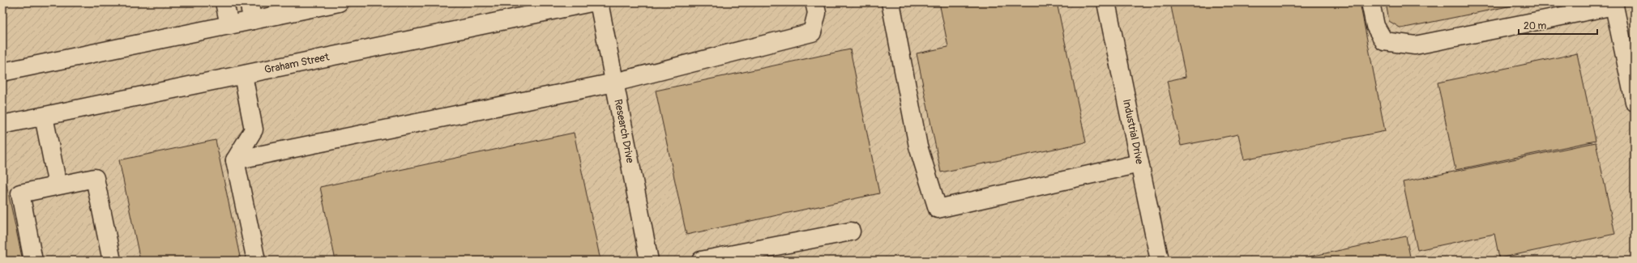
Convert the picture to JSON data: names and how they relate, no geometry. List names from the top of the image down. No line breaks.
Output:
{"streets":{"street":["Graham Street","Industrial Drive","Research Drive"]},"scale_bar":"20 m"}
